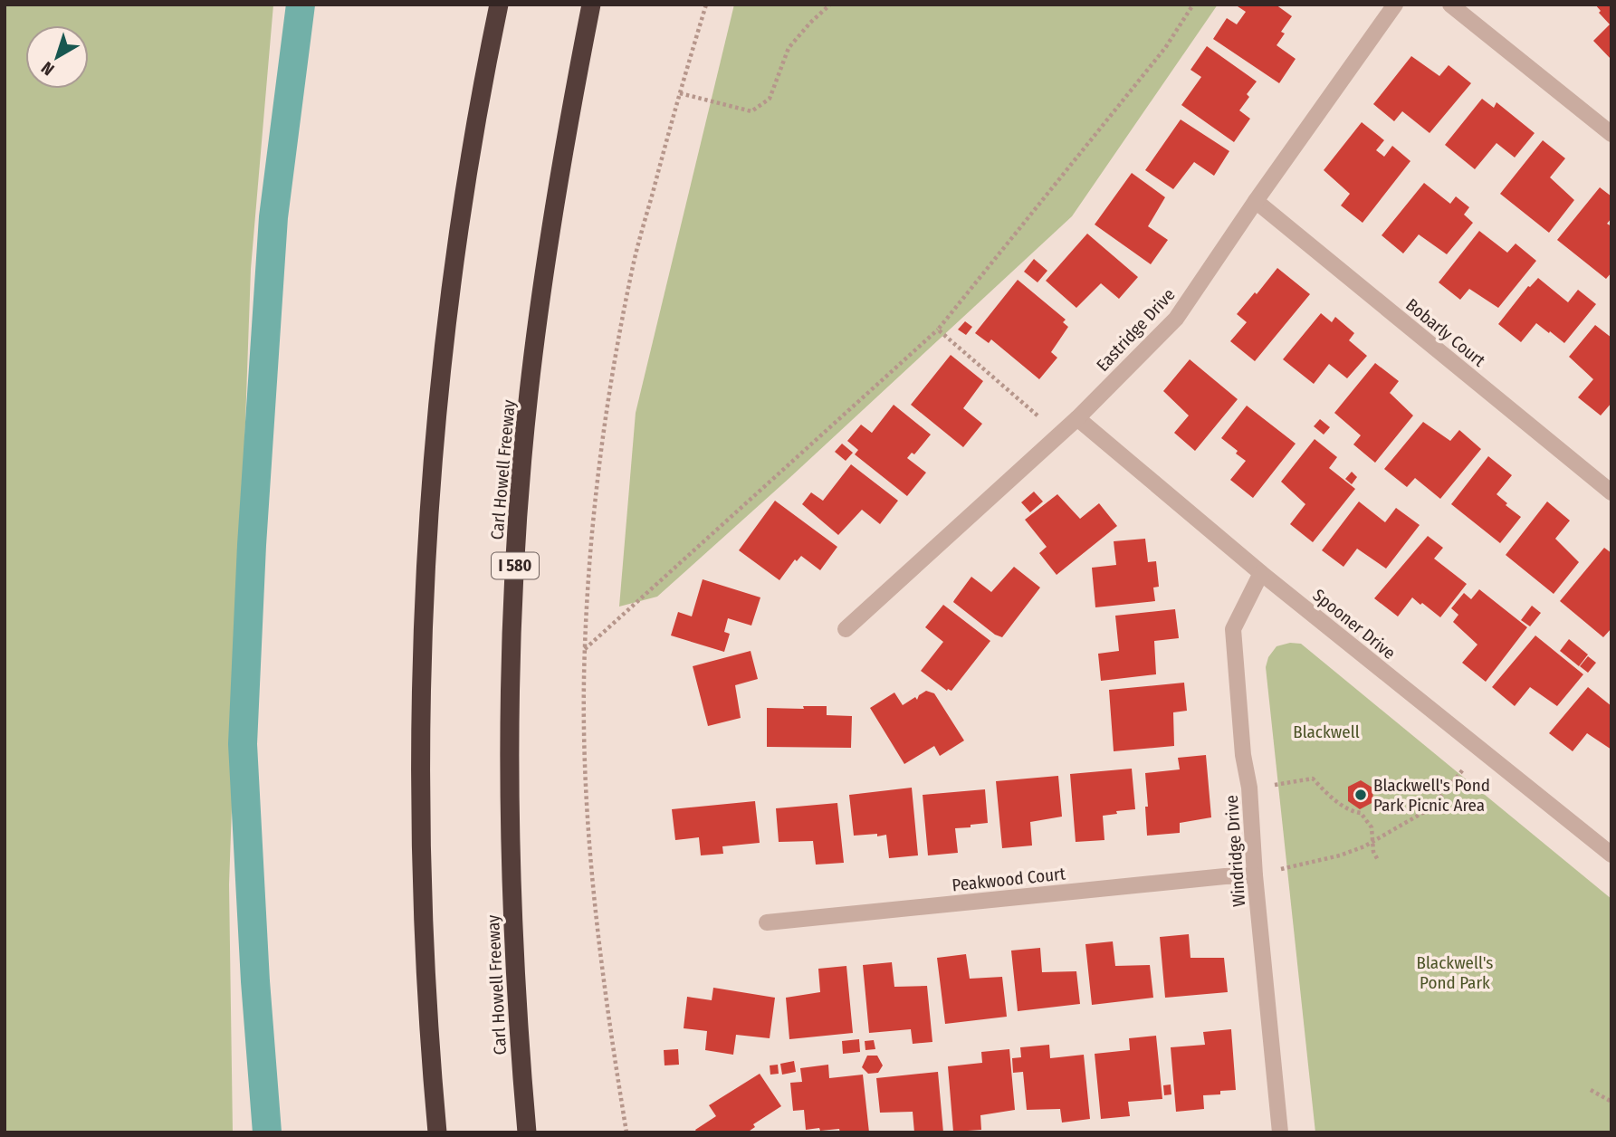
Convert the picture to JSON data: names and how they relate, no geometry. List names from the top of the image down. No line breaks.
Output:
{"streets":{"highway":["Carl Howell Freeway","I 580"],"street":["Eastridge Drive","Bobarly Court","Spooner Drive","Windridge Drive","Peakwood Court"]},"crossings":[["Eastridge Drive","Bobarly Court"],["Eastridge Drive","Spooner Drive"],["Spooner Drive","Windridge Drive"],["Windridge Drive","Peakwood Court"]],"parks":["Blackwell","Blackwell's Pond Park"],"places":["Blackwell's Pond Park Picnic Area"],"north":"bottom left"}
